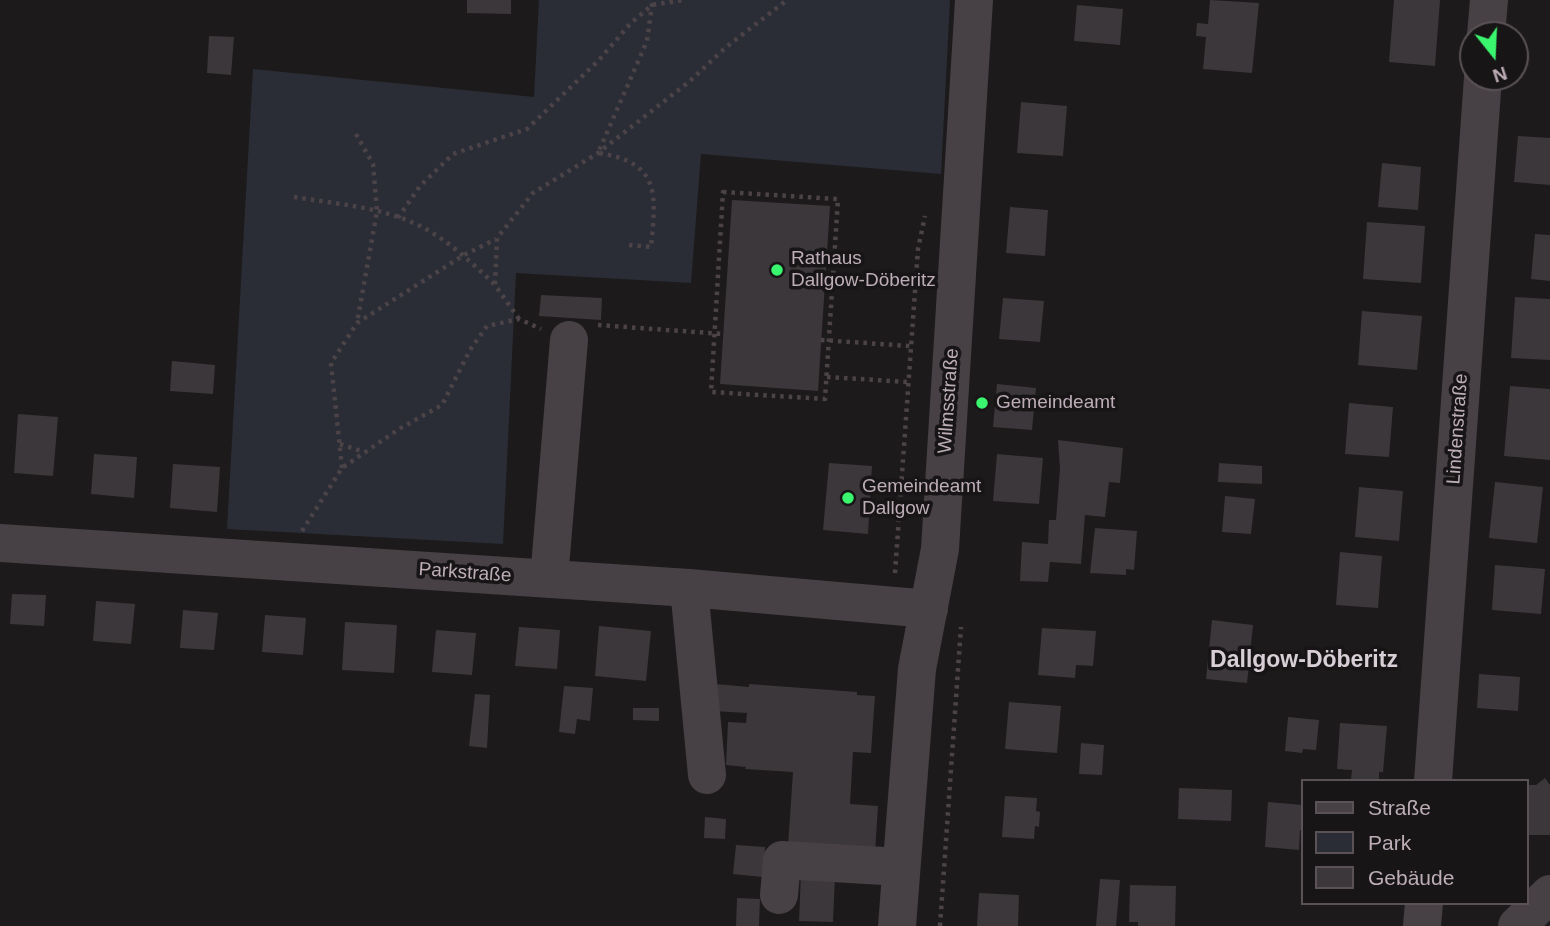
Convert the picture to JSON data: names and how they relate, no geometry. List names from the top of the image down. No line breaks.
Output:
{"streets":{"street":["Wilmsstraße","Lindenstraße","Parkstraße"]},"crossings":[["Wilmsstraße","Parkstraße"]],"districts":["Dallgow-Döberitz"],"places":["Rathaus Dallgow-Döberitz","Gemeindeamt","Gemeindeamt Dallgow"],"legend":["Straße","Park","Gebäude"],"north":"bottom"}
